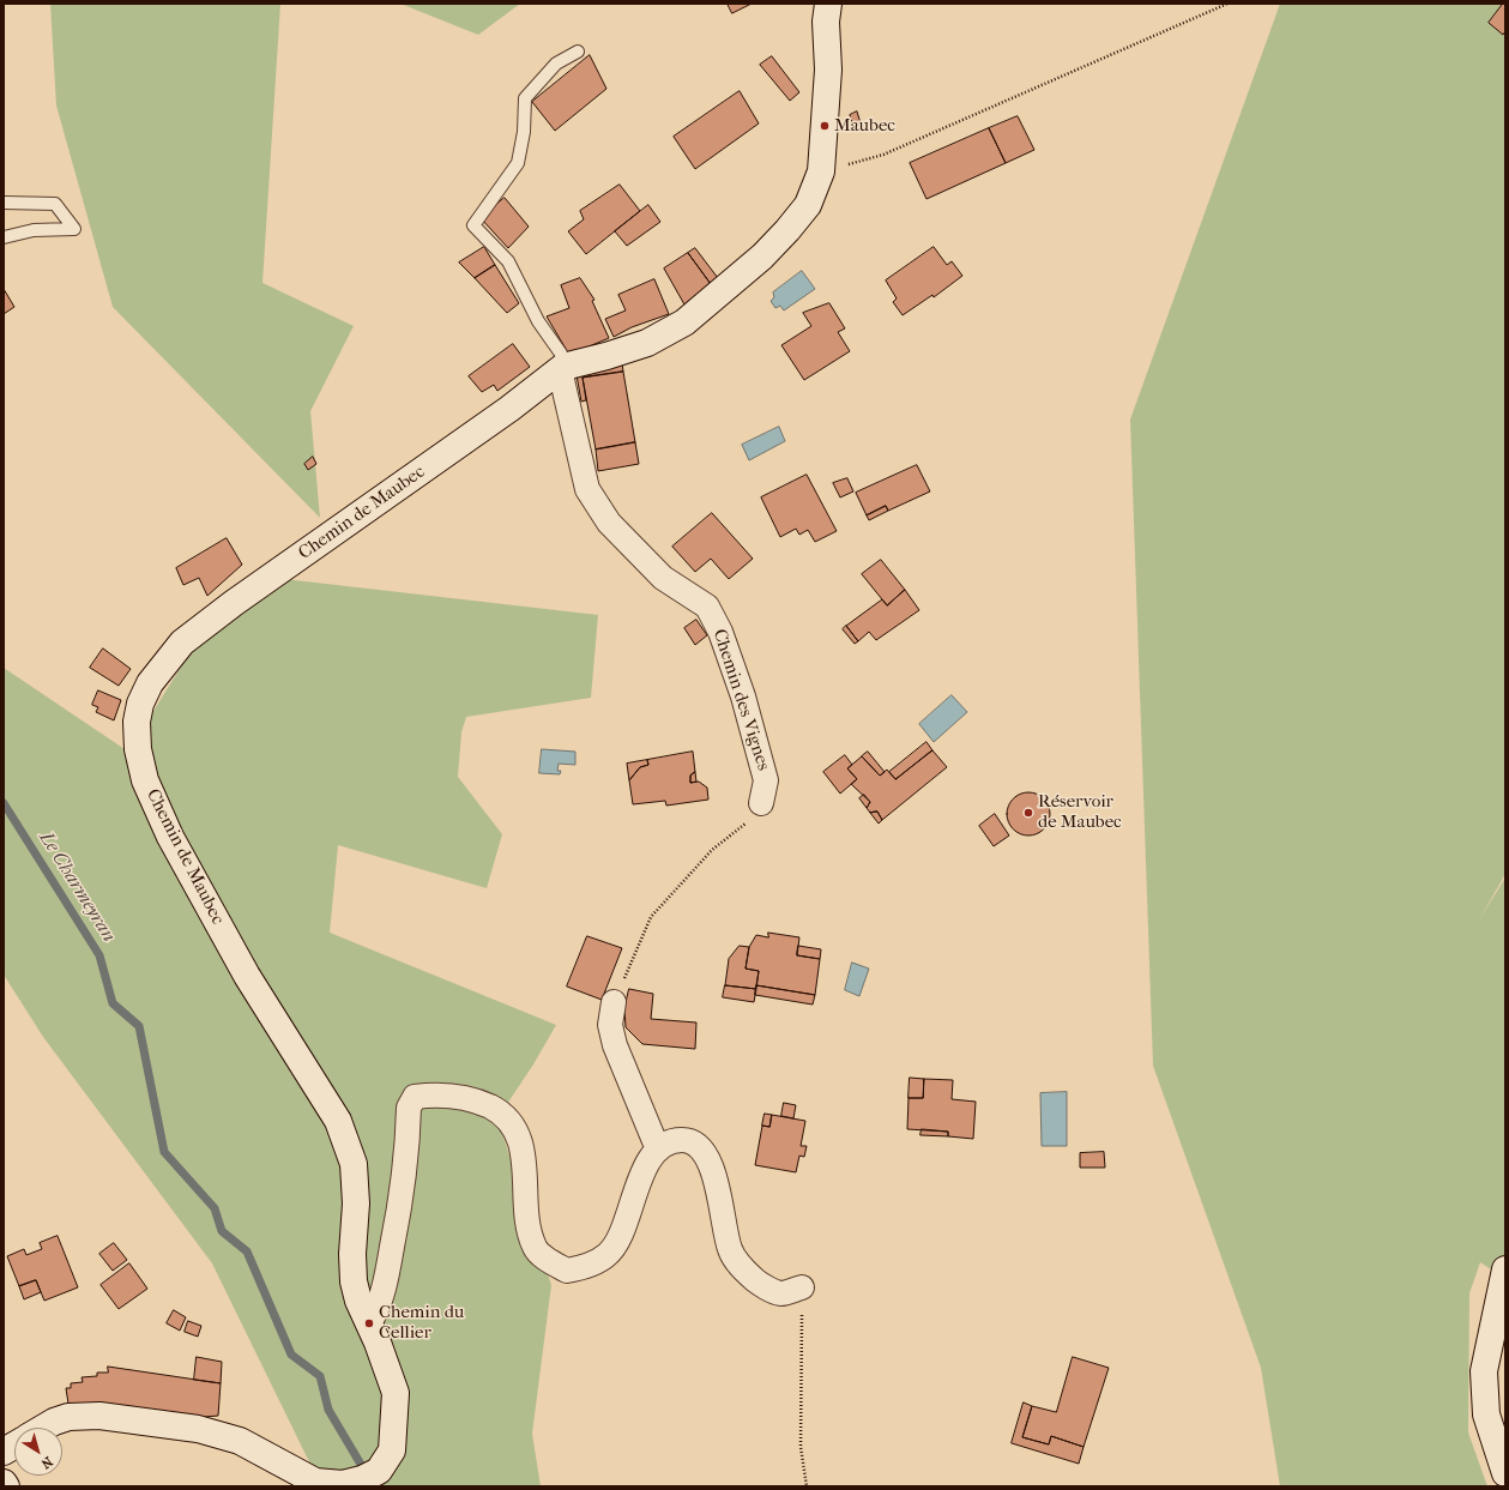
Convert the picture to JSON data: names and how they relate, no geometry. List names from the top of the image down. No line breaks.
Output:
{"streets":{"street":["Chemin de Maubec","Chemin des Vignes"]},"crossings":[["Chemin de Maubec","Chemin des Vignes"]],"water":["Le Charmeyran"],"places":["Maubec","Réservoir de Maubec","Chemin du Cellier"],"north":"bottom right"}
